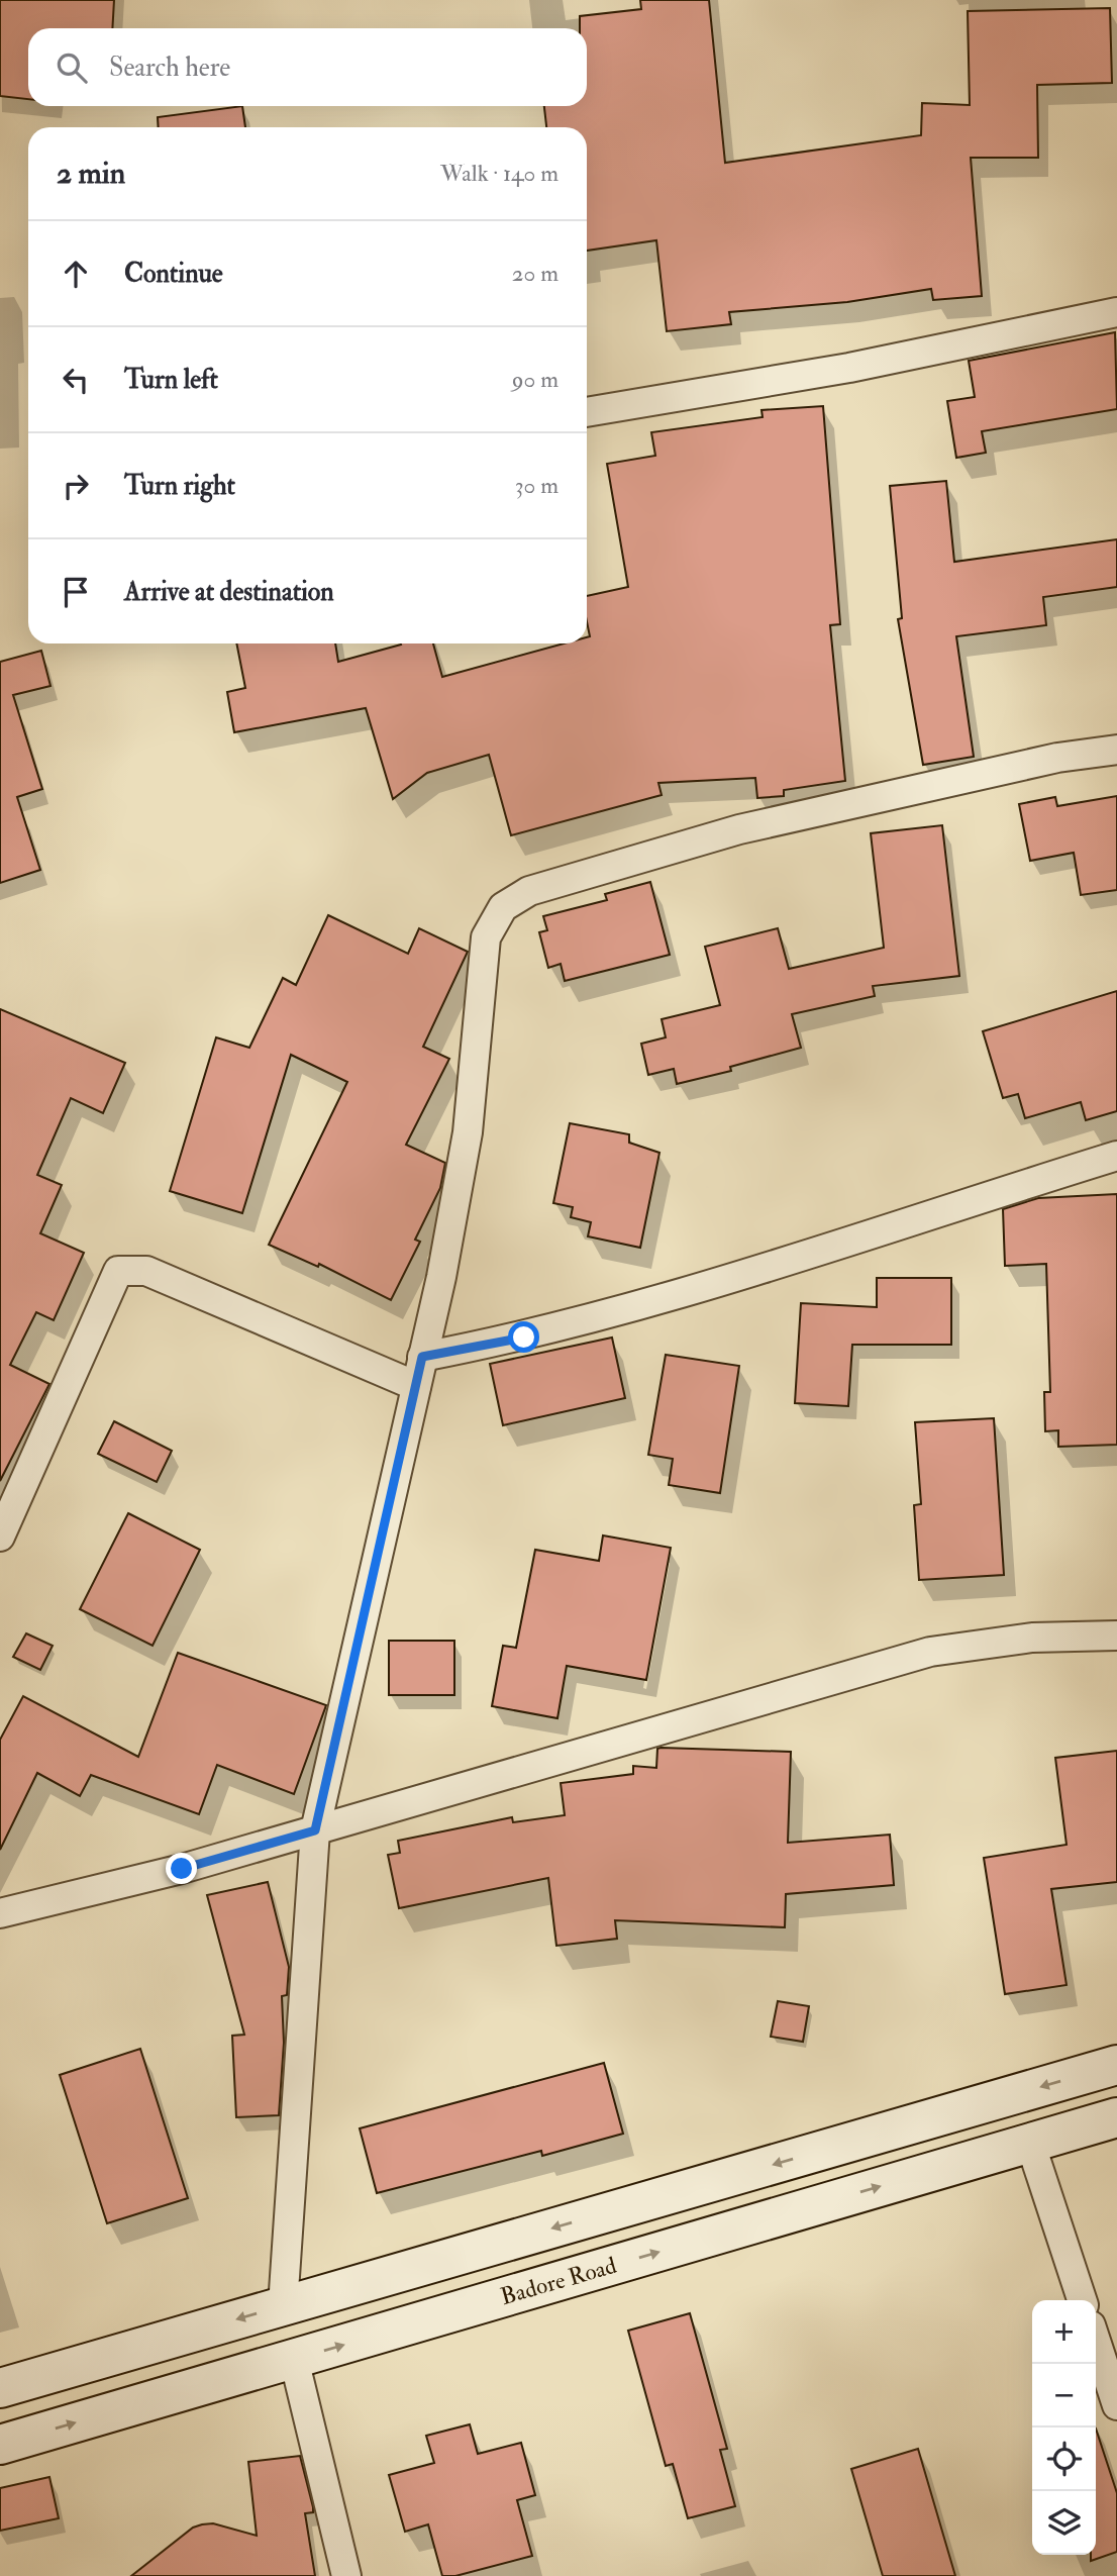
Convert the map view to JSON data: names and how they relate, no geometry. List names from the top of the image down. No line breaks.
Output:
{"streets":{"main road":["Badore Road"]},"page":{"search":"Search here","heading":["2 min","Walk · 140 m"],"list":[["Continue","20 m"],["Turn left","90 m"],["Turn right","30 m"],"Arrive at destination"],"map_buttons":["+","−"]}}
